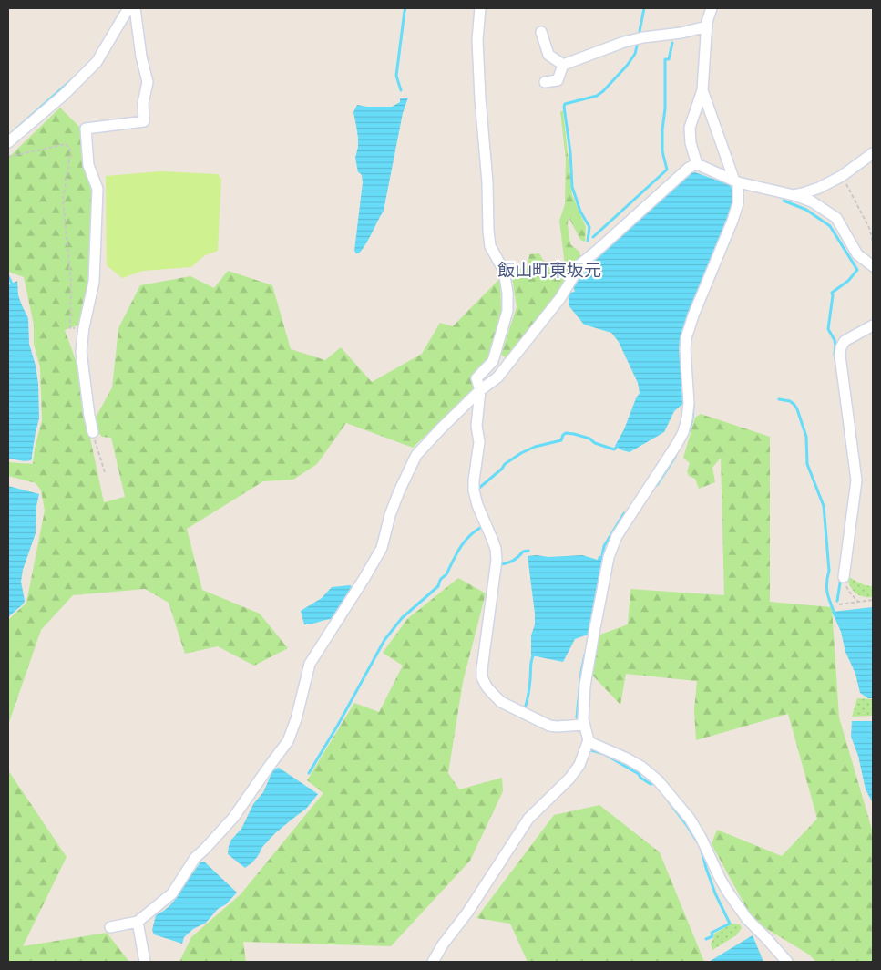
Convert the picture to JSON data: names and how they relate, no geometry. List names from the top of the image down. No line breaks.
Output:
{"districts":["飯山町東坂元"]}
